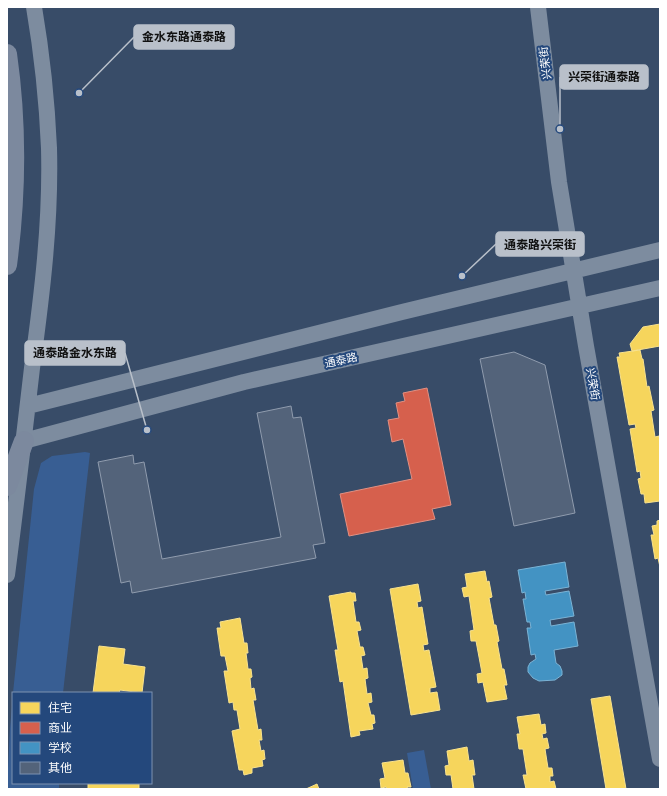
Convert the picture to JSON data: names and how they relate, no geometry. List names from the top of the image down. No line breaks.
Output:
{"streets":{"street":["兴荣街","通泰路"]},"crossings":[["兴荣街","通泰路"]],"places":["金水东路通泰路","兴荣街通泰路","通泰路兴荣街","通泰路金水东路"],"legend":["住宅","商业","学校","其他"]}
